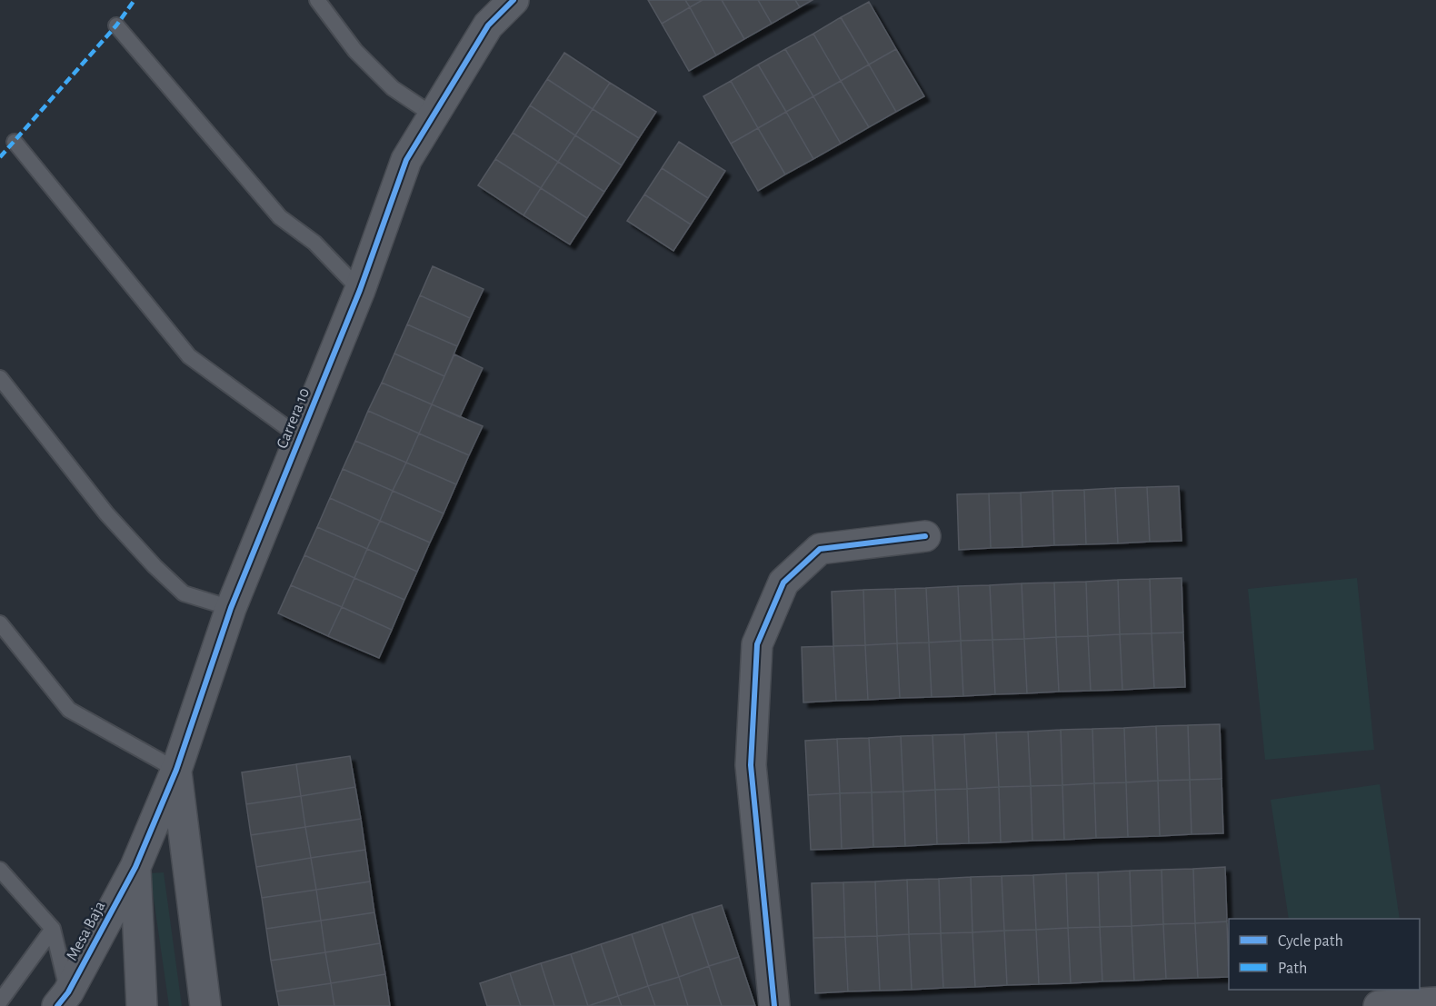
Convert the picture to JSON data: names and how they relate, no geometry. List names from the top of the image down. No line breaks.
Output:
{"streets":{"street":["Carrera 10","Mesa Baja"]},"crossings":[["Carrera 10","Mesa Baja"]],"legend":["Cycle path","Path"]}
